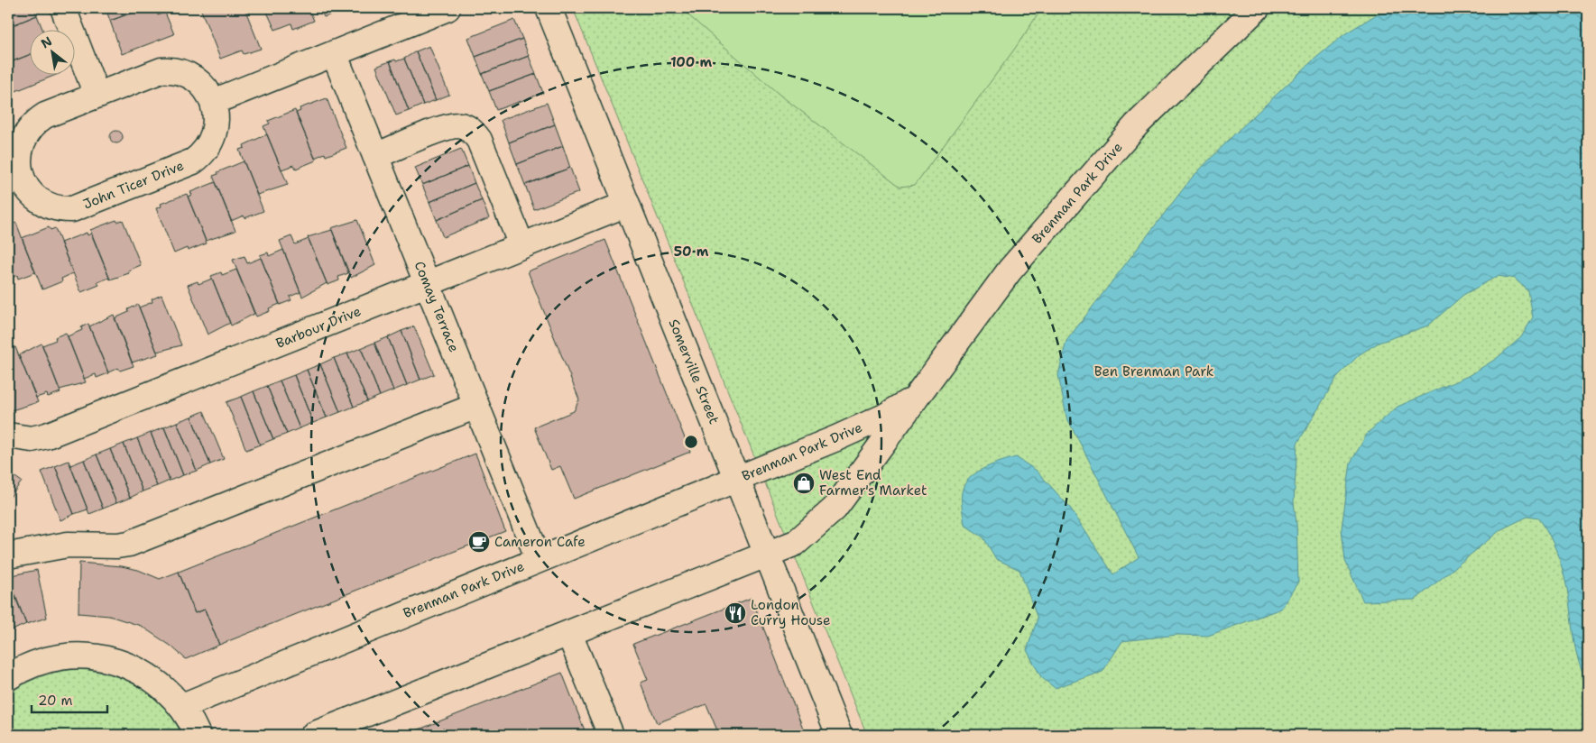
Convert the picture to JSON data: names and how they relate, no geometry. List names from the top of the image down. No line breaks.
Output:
{"streets":{"street":["John Ticer Drive","Brenman Park Drive","Comay Terrace","Barbour Drive","Somerville Street"]},"crossings":[["Brenman Park Drive","Comay Terrace"],["Brenman Park Drive","Somerville Street"],["Comay Terrace","Barbour Drive"],["Barbour Drive","Somerville Street"]],"parks":["Ben Brenman Park"],"places":{"shop":["West End Farmer's Market"],"cafe":["Cameron Cafe"],"restaurant":["London Curry House"]},"scale_bar":"20 m","north":"top left","rings":["100 m","50 m"]}
